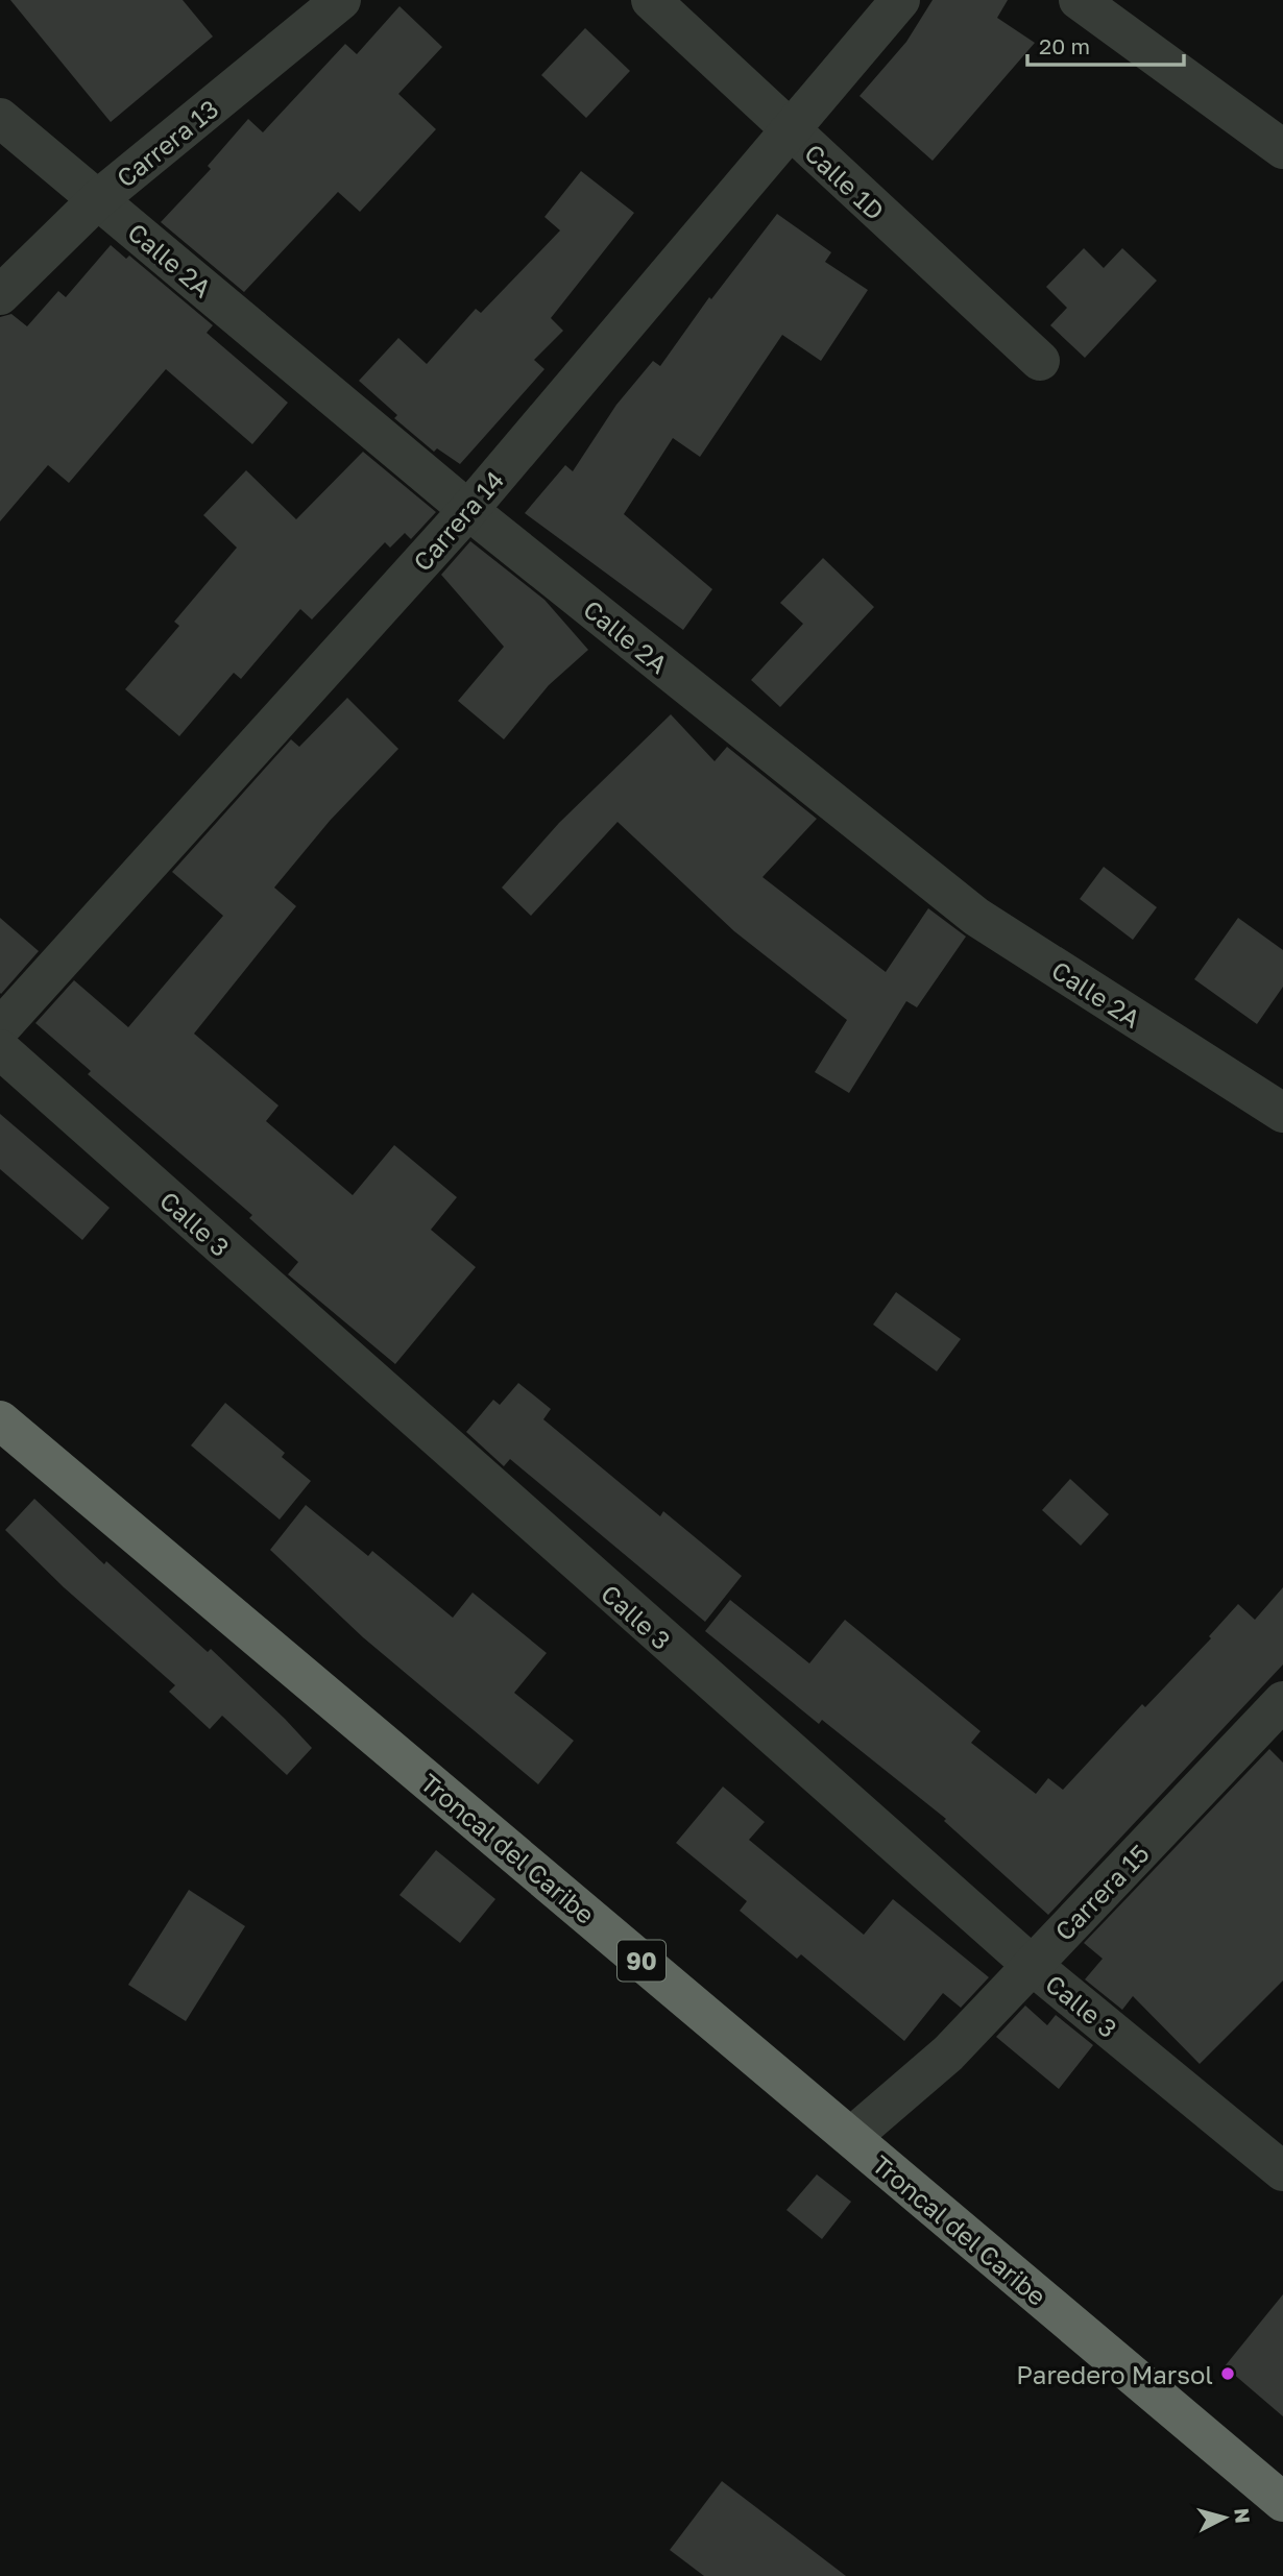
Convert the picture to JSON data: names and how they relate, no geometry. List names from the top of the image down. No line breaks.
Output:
{"streets":{"highway":["Troncal del Caribe","90"],"street":["Carrera 13","Calle 1D","Calle 2A","Carrera 14","Calle 3","Carrera 15"]},"crossings":[["Carrera 13","Calle 2A"],["Calle 1D","Carrera 14"],["Calle 2A","Carrera 14"],["Calle 3","Carrera 15"],["Troncal del Caribe","Carrera 15"]],"places":["Paredero Marsol"],"scale_bar":"20 m","north":"right"}
